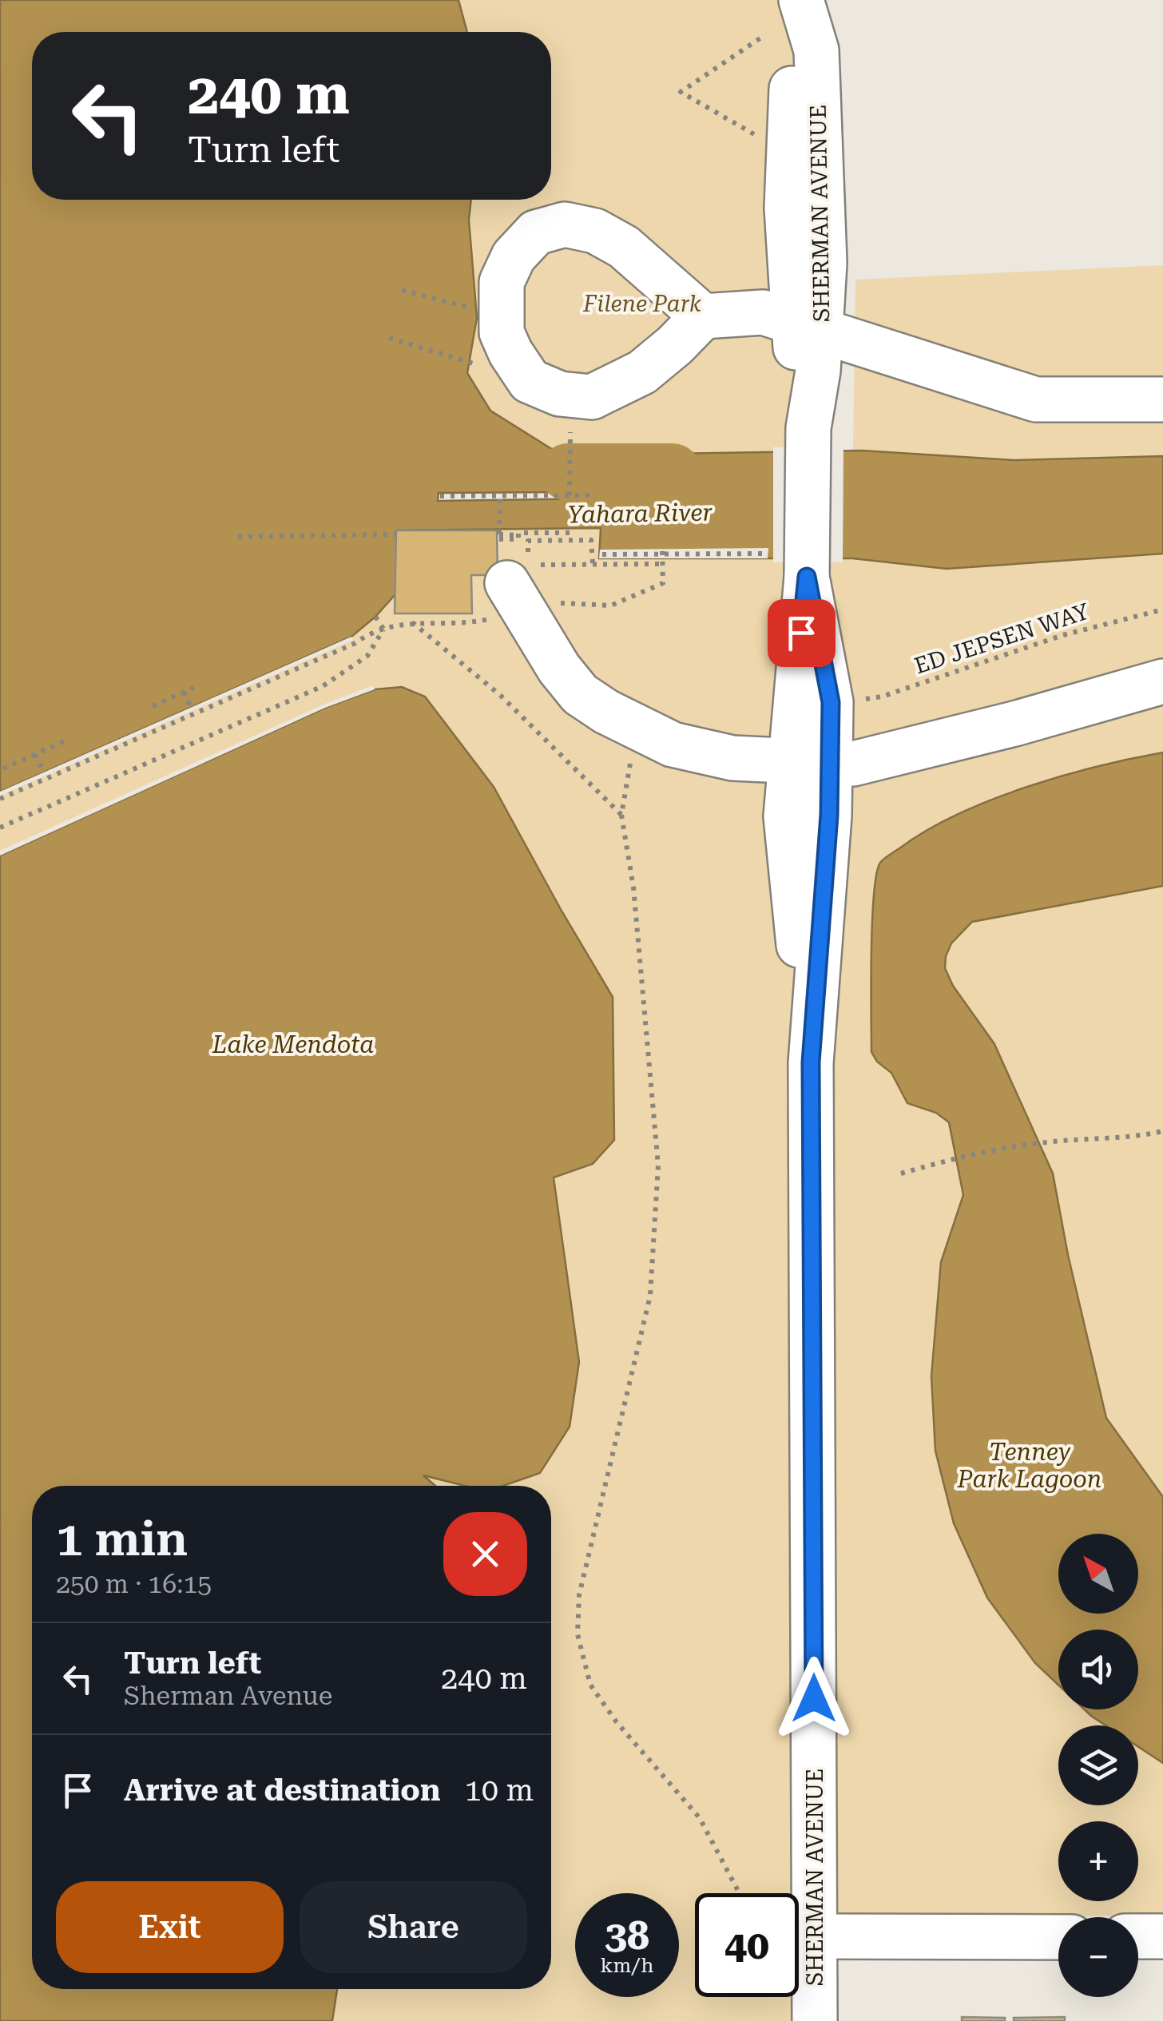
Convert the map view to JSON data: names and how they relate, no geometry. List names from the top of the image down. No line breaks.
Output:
{"streets":{"street":["SHERMAN AVENUE"],"path":["ED JEPSEN WAY"]},"water":["Yahara River","Lake Mendota","Tenney Park Lagoon"],"parks":["Filene Park"],"north":"top left","page":{"turn":["240 m","Turn left"],"heading":["1 min","250 m · 16:15"],"map_buttons":["+","−"],"list":[{"name":"Turn left","note":"Sherman Avenue","value":"240 m"},{"name":"Arrive at destination","value":"10 m"}],"buttons":["Exit","Share"],"speed":"38 km/h","limit":"40"}}
